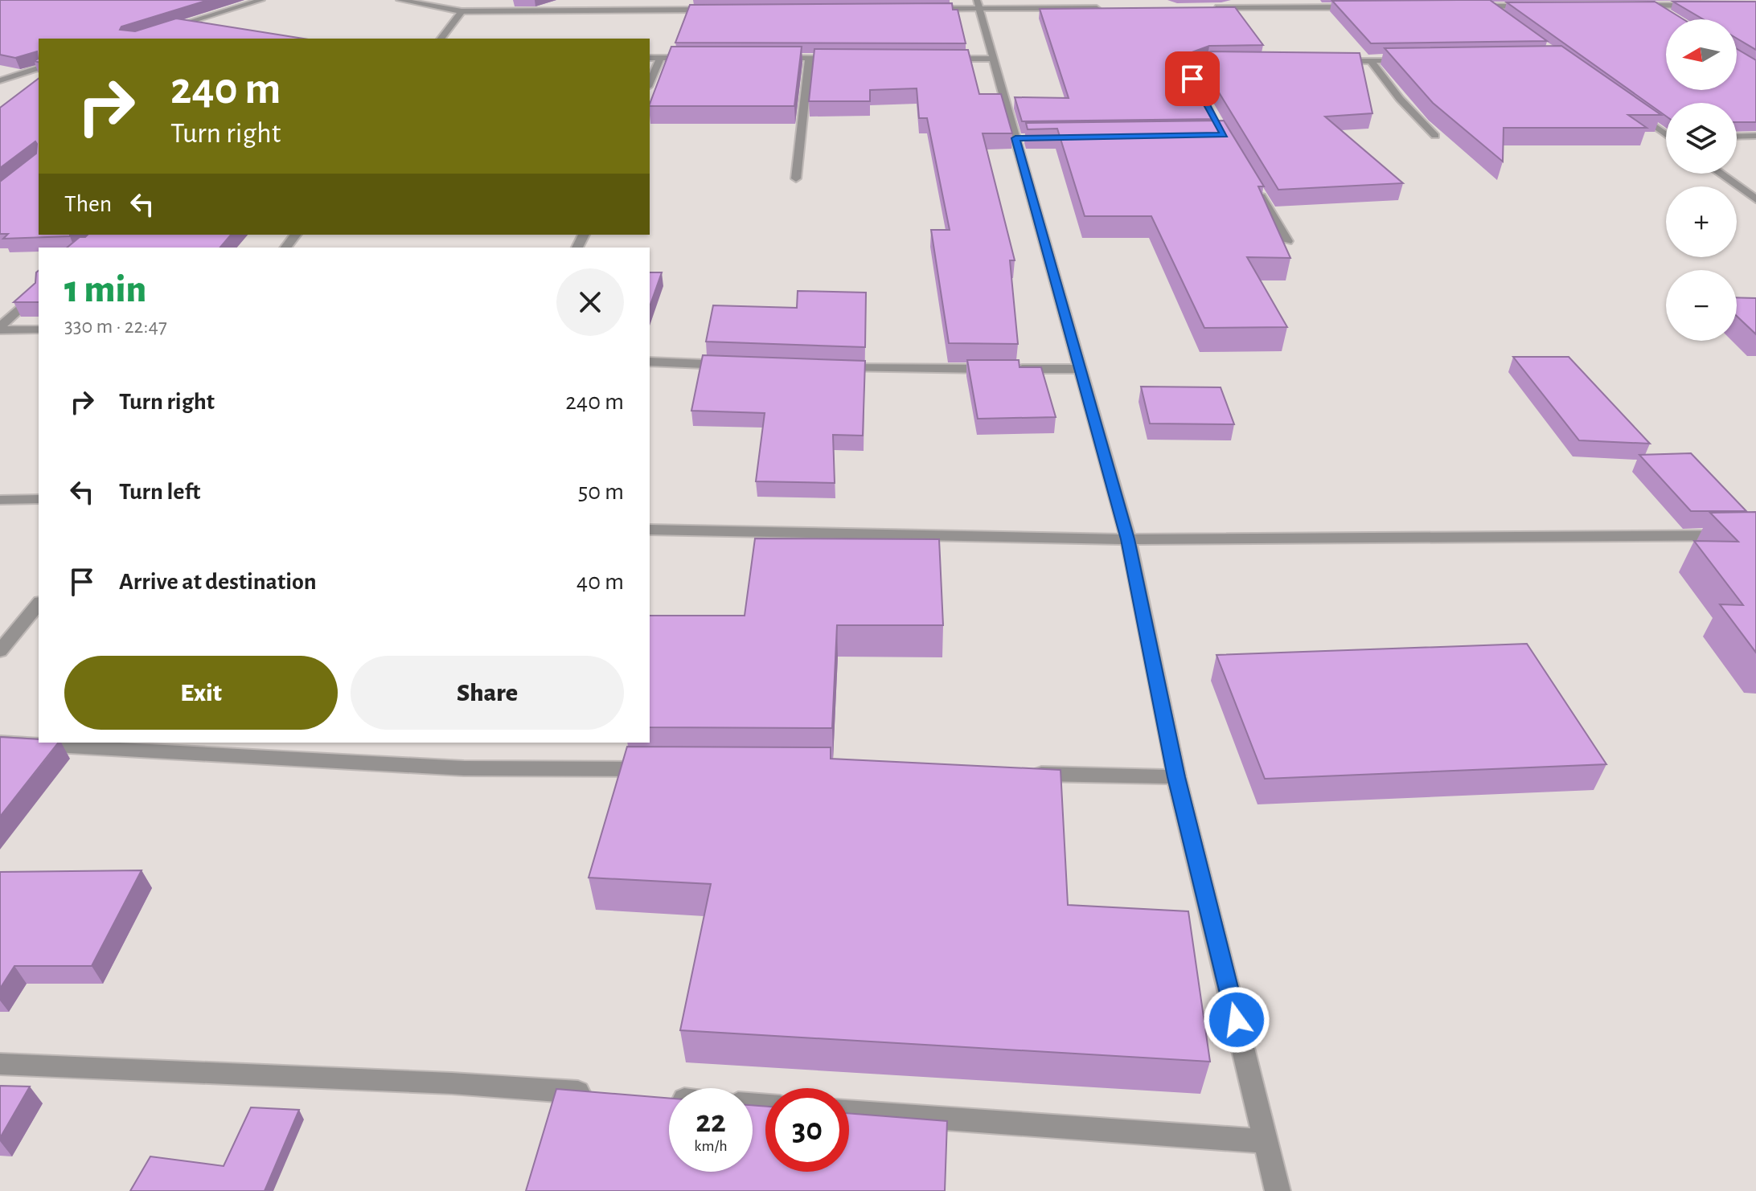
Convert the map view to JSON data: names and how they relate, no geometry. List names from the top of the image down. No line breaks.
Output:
{"north":"left","page":{"map_buttons":["+","−"],"turn":["240 m","Turn right"],"then":"Then","heading":["1 min","330 m · 22:47"],"list":[{"name":"Turn right","value":"240 m"},{"name":"Turn left","value":"50 m"},{"name":"Arrive at destination","value":"40 m"}],"buttons":["Exit","Share"],"speed":"22 km/h","limit":"30"}}
